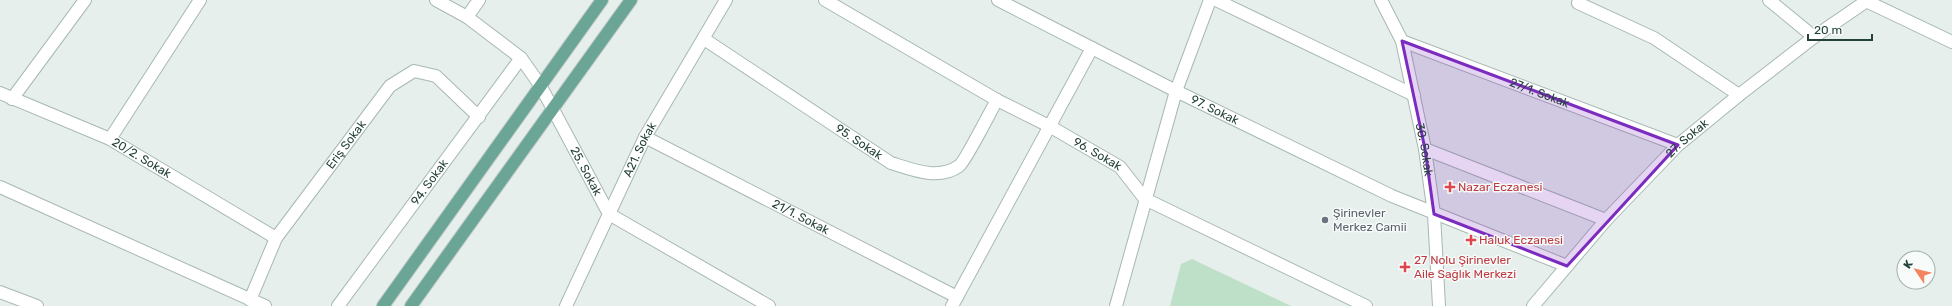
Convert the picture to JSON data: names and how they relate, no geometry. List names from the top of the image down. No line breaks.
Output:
{"streets":{"street":["27/1. Sokak","97. Sokak","27. Sokak","95. Sokak","Eriş Sokak","A21. Sokak","30. Sokak","96. Sokak","20/2. Sokak","25. Sokak","94. Sokak","21/1. Sokak"]},"crossings":[["27/1. Sokak","27. Sokak"],["27/1. Sokak","30. Sokak"],["97. Sokak","27. Sokak"],["97. Sokak","30. Sokak"],["95. Sokak","A21. Sokak"],["95. Sokak","96. Sokak"],["Eriş Sokak","20/2. Sokak"],["Eriş Sokak","94. Sokak"],["A21. Sokak","25. Sokak"],["A21. Sokak","21/1. Sokak"],["25. Sokak","94. Sokak"]],"places":{"health":["Nazar Eczanesi","Haluk Eczanesi","27 Nolu Şirinevler Aile Sağlık Merkezi"],"other":["Şirinevler Merkez Camii"]},"scale_bar":"20 m","north":"top left"}
